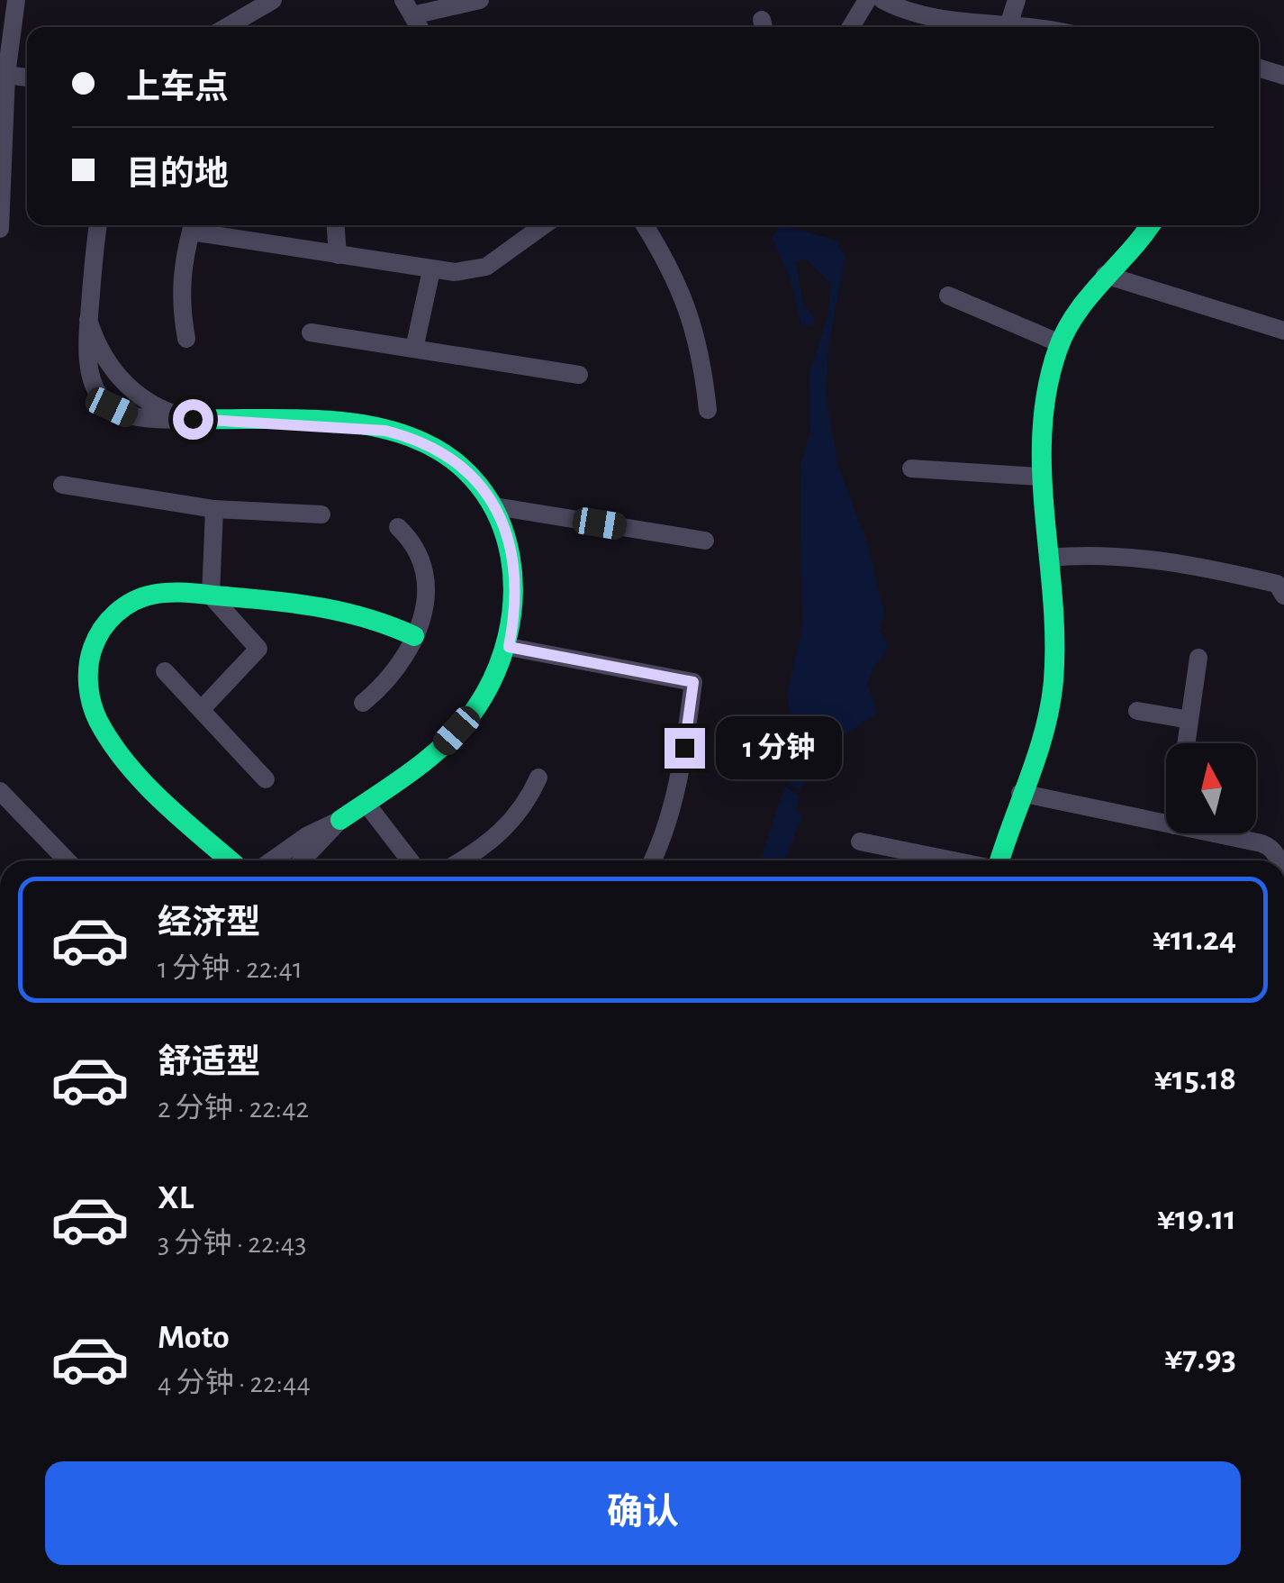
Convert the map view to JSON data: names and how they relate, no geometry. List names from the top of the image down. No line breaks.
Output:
{"north":"top","page":{"banner":["上车点","目的地"],"bubble":"1 分钟","list":[{"name":"经济型","note":"1 分钟 · 22:41","value":"¥11.24"},{"name":"舒适型","note":"2 分钟 · 22:42","value":"¥15.18"},{"name":"XL","note":"3 分钟 · 22:43","value":"¥19.11"},{"name":"Moto","note":"4 分钟 · 22:44","value":"¥7.93"}],"buttons":"确认"}}
